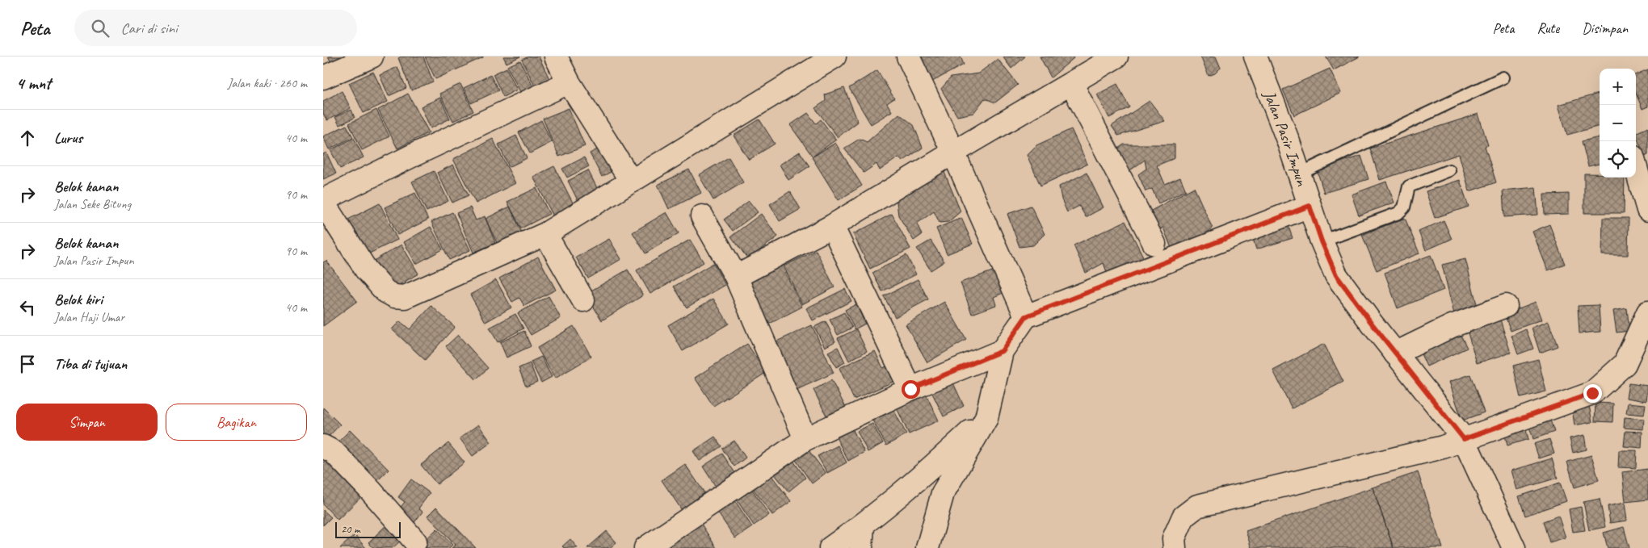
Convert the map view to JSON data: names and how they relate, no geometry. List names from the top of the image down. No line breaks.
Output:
{"streets":{"street":["Jalan Pasir Impun"]},"scale_bar":"20 m","page":{"header":"Peta","search":"Cari di sini","nav":["Peta","Rute","Disimpan"],"heading":["4 mnt","Jalan kaki · 260 m"],"map_buttons":["+","−"],"list":[["Lurus","40 m"],["Belok kanan","Jalan Seke Bitung","90 m"],["Belok kanan","Jalan Pasir Impun","90 m"],["Belok kiri","Jalan Haji Umar","40 m"],"Tiba di tujuan"],"buttons":["Simpan","Bagikan"],"scale":"20 m"}}
